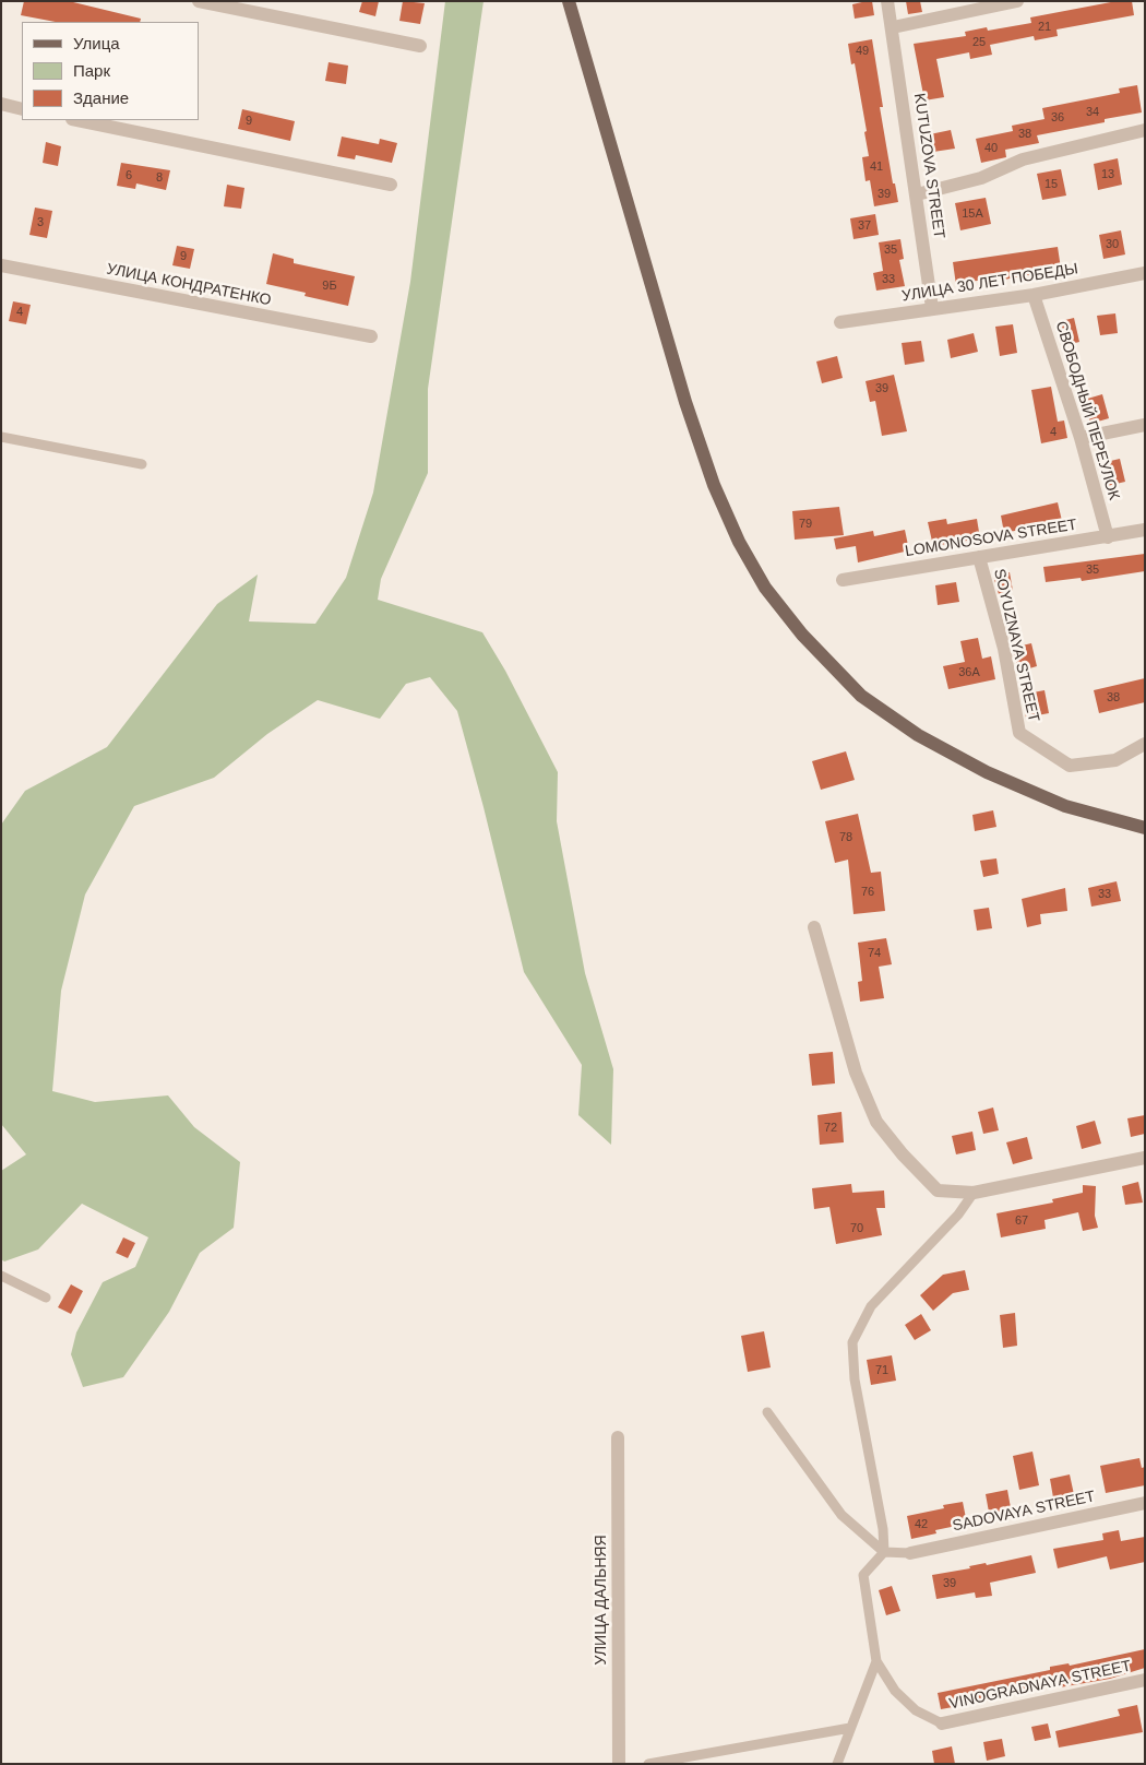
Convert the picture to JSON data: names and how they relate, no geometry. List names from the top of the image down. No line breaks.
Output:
{"streets":{"street":["KUTUZOVA STREET","УЛИЦА 30 ЛЕТ ПОБЕДЫ","УЛИЦА КОНДРАТЕНКО","СВОБОДНЫЙ ПЕРЕУЛОК","LOMONOSOVA STREET","SOYUZNAYA STREET","SADOVAYA STREET","УЛИЦА ДАЛЬНЯЯ","VINOGRADNAYA STREET"]},"crossings":[["KUTUZOVA STREET","УЛИЦА 30 ЛЕТ ПОБЕДЫ"],["УЛИЦА 30 ЛЕТ ПОБЕДЫ","СВОБОДНЫЙ ПЕРЕУЛОК"],["СВОБОДНЫЙ ПЕРЕУЛОК","LOMONOSOVA STREET"],["LOMONOSOVA STREET","SOYUZNAYA STREET"]],"house_numbers":["21","25","49","34","36","9","38","40","41","13","6","8","15","39","15А","3","37","30","35","9","33","9Б","4","39","4","79","35","36А","38","78","76","33","74","72","67","70","71","42","39"],"legend":["Улица","Парк","Здание"]}
